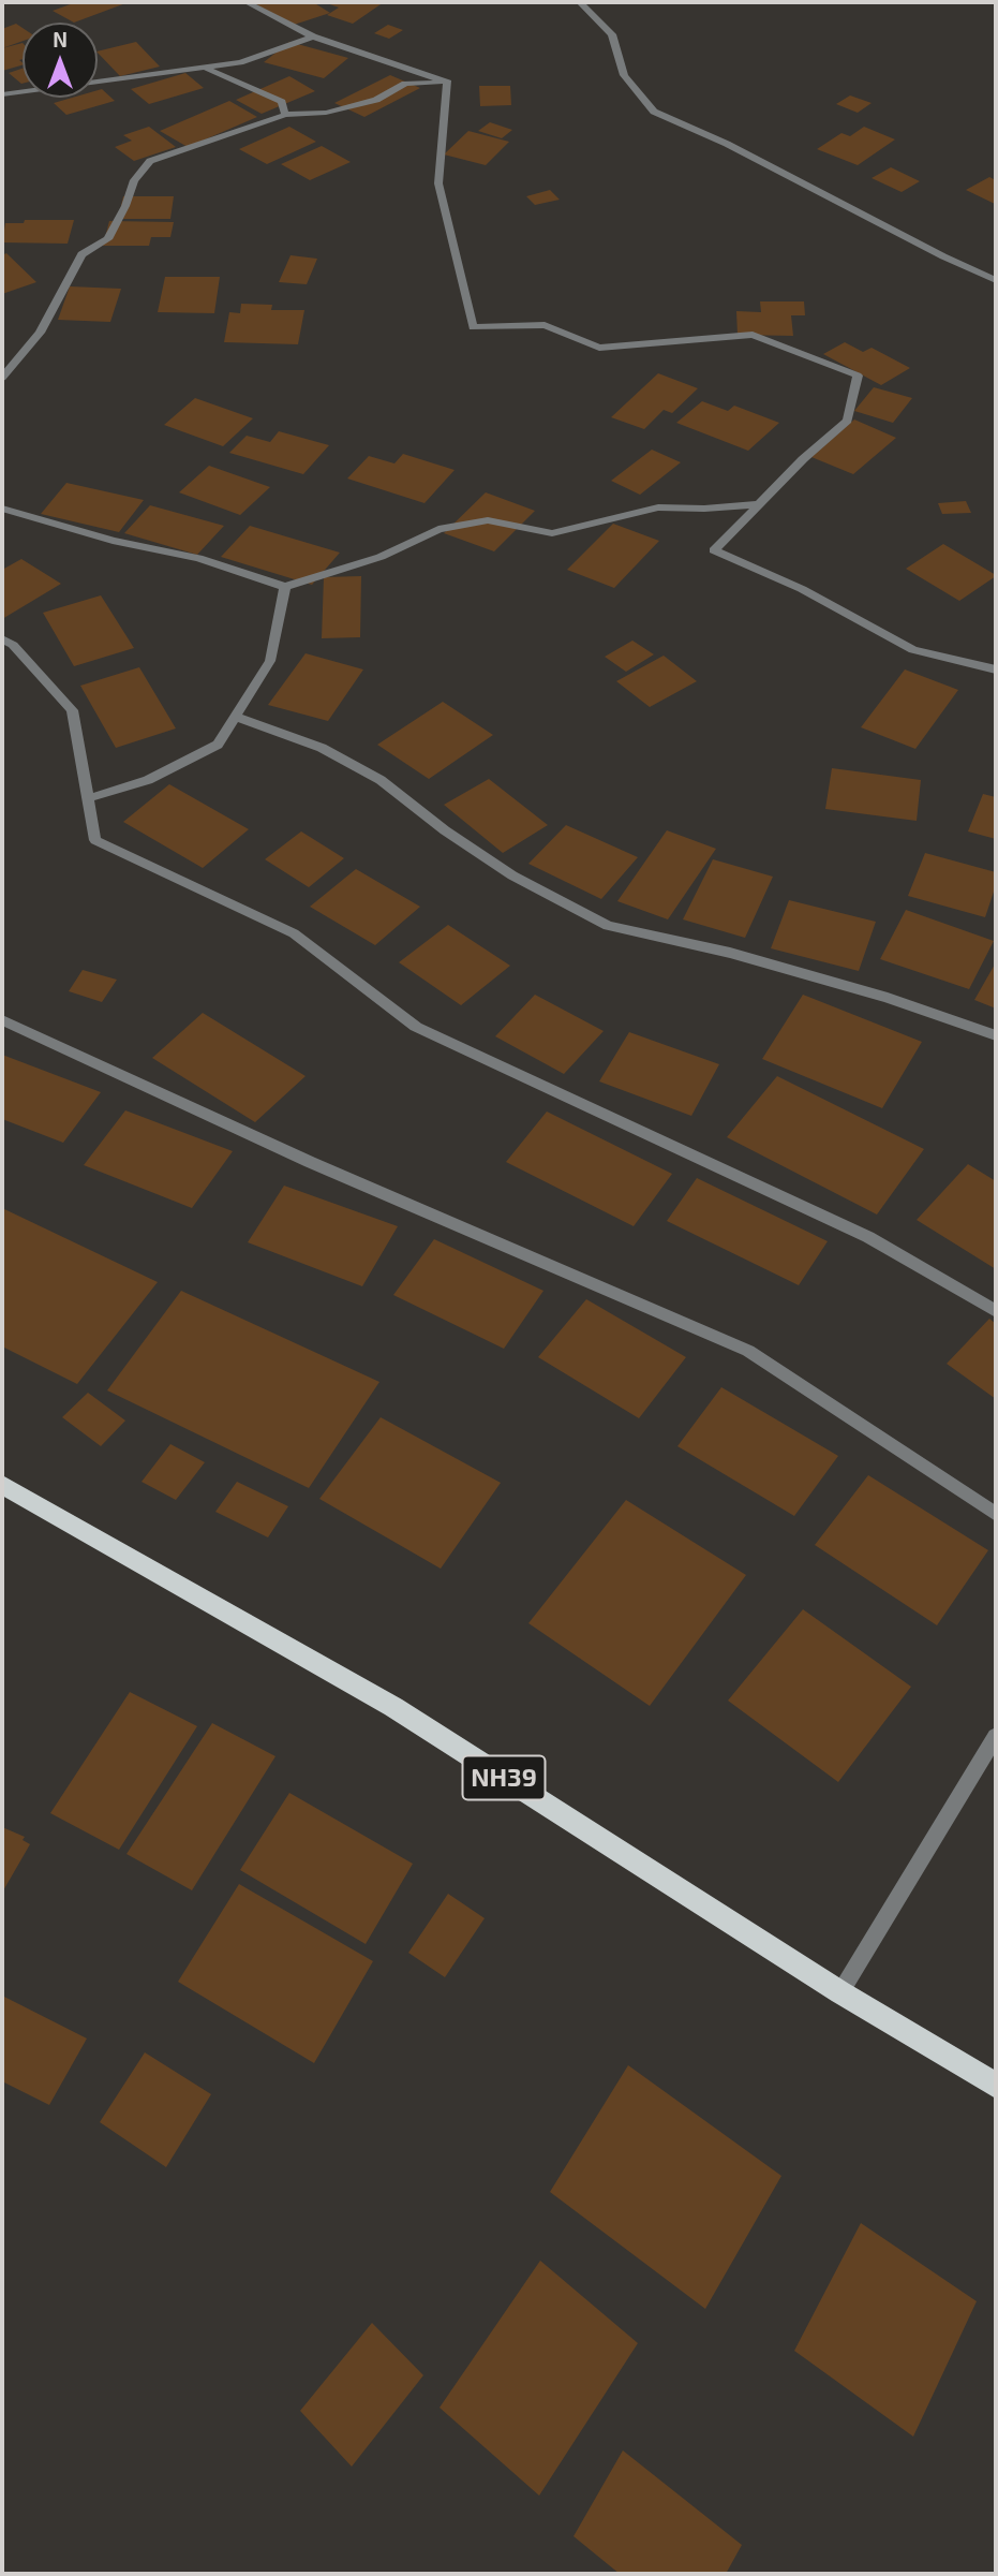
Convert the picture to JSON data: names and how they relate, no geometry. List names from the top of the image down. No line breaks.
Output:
{"streets":{"highway":["NH39"]},"north":"top"}
